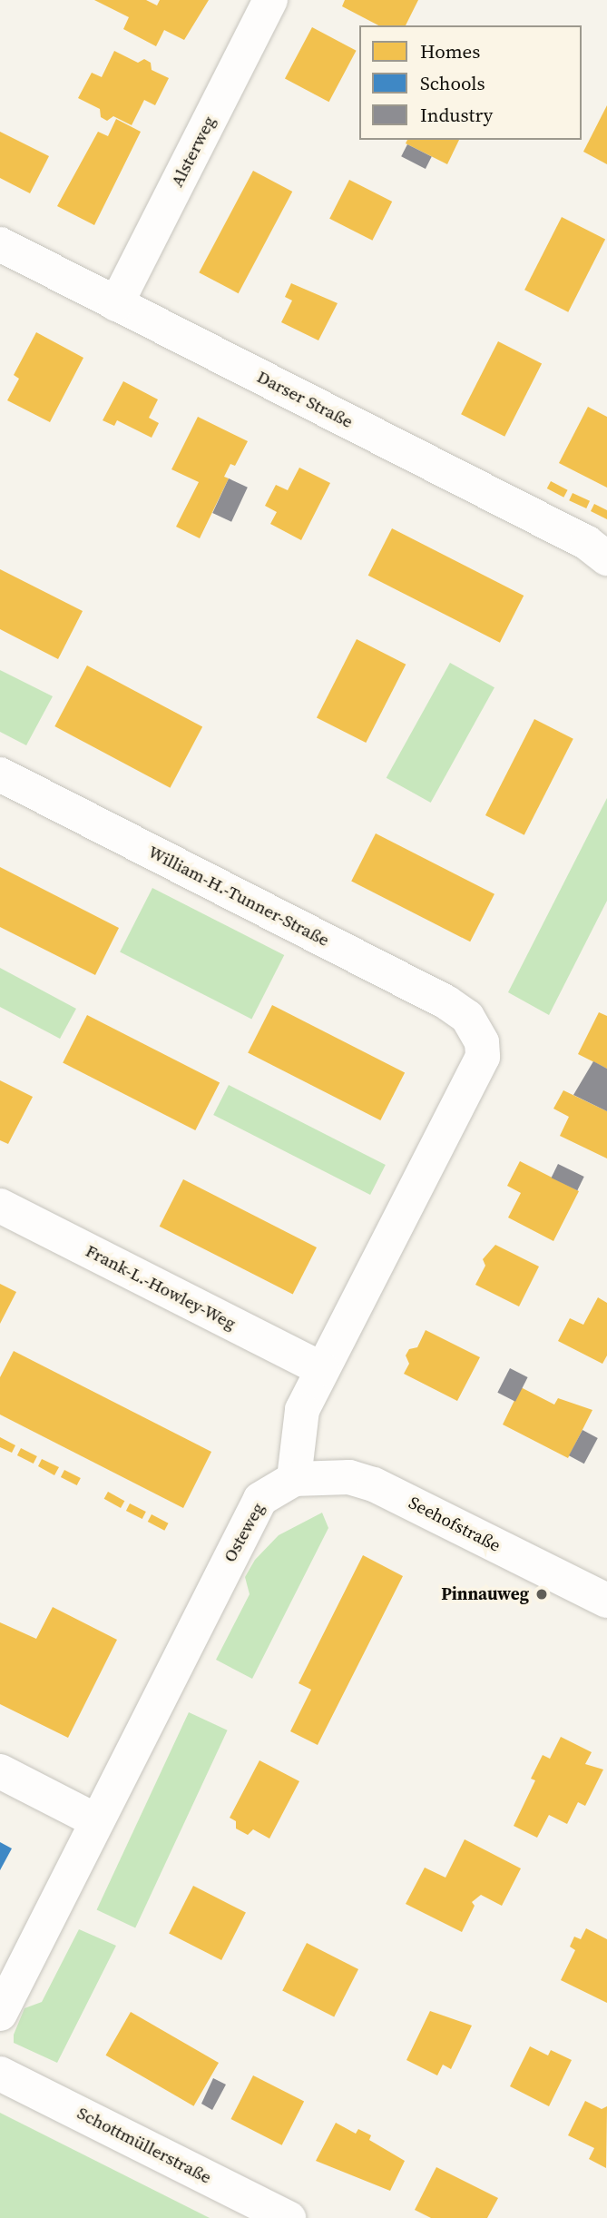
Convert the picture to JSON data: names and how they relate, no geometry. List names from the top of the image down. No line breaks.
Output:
{"streets":{"street":["Alsterweg","Darser Straße","William-H.-Tunner-Straße","Frank-L.-Howley-Weg","Seehofstraße","Osteweg","Schottmüllerstraße"]},"crossings":[["Alsterweg","Darser Straße"],["William-H.-Tunner-Straße","Frank-L.-Howley-Weg"],["Seehofstraße","Osteweg"]],"places":["Pinnauweg"],"legend":["Homes","Schools","Industry"]}
